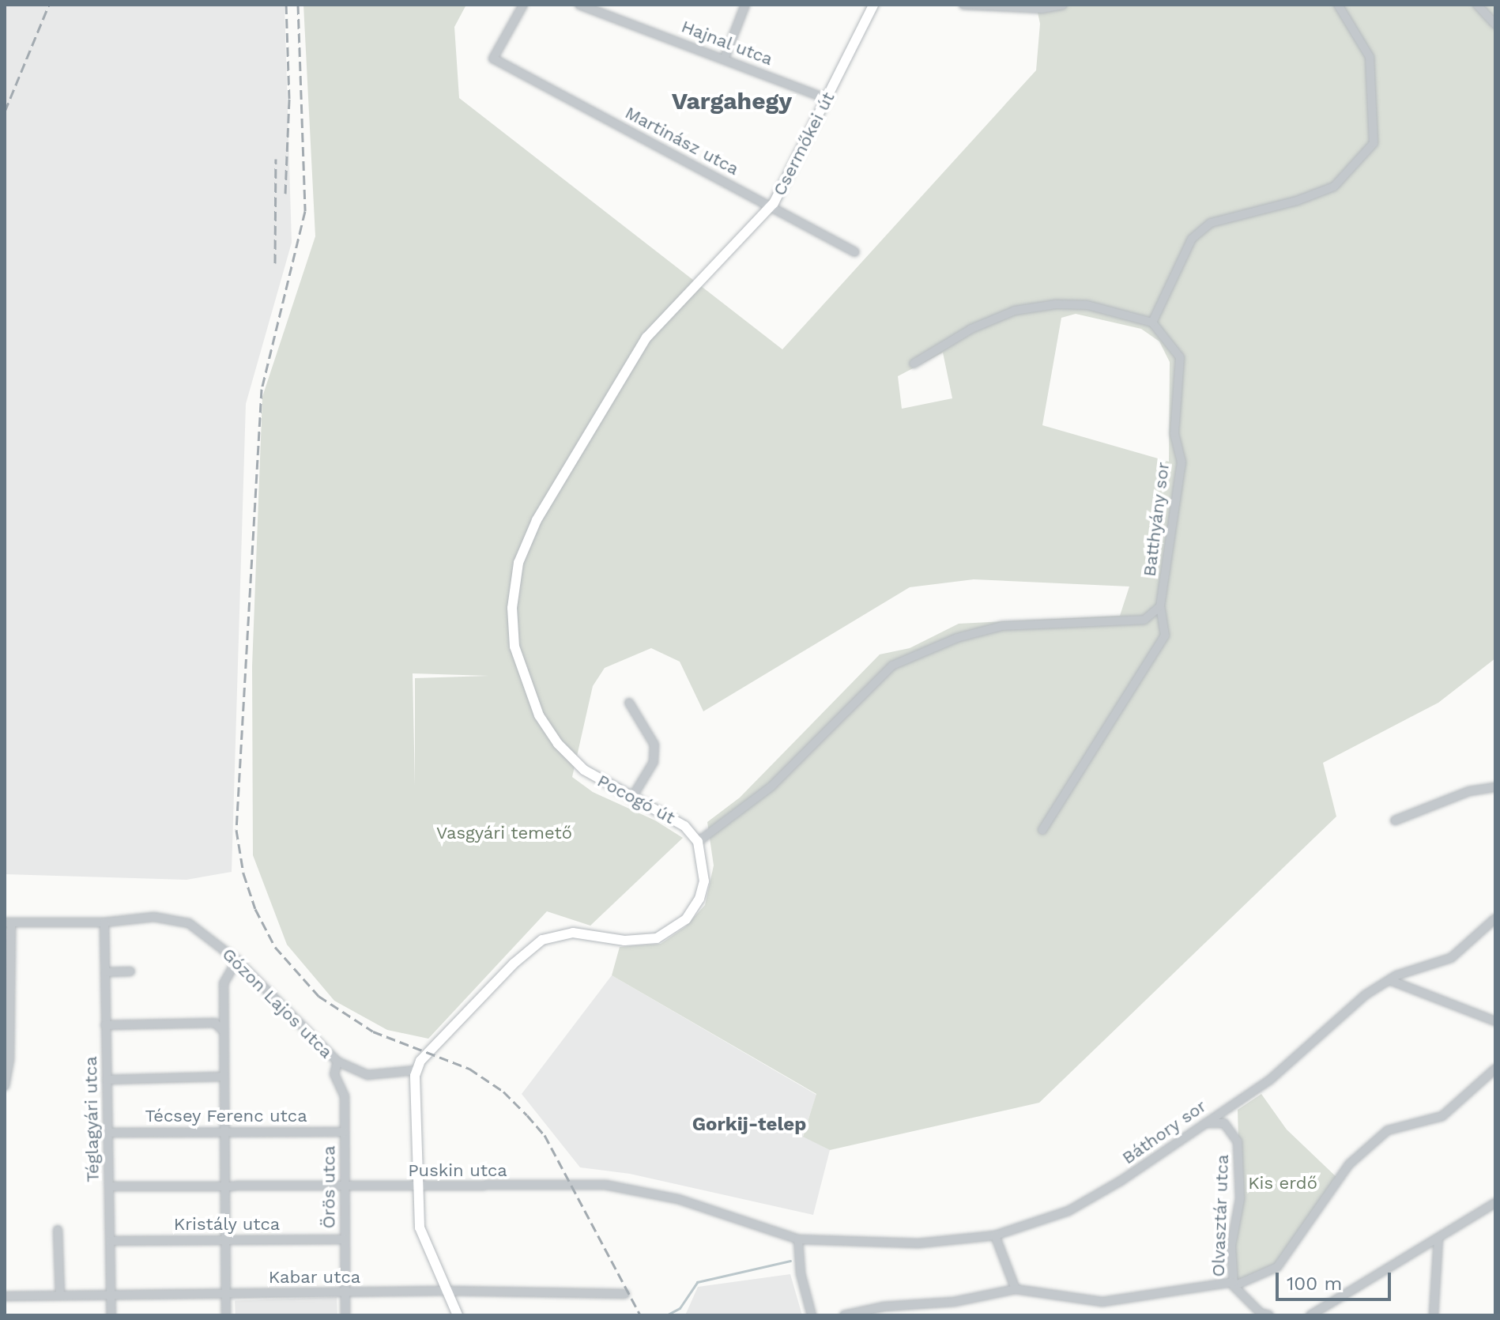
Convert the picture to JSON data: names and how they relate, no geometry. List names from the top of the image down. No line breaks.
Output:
{"streets":{"main road":["Csermőkei út","Pocogó út"],"street":["Hajnal utca","Martinász utca","Batthyány sor","Gózon Lajos utca","Técsey Ferenc utca","Téglagyári utca","Báthory sor","Puskin utca","Örös utca","Olvasztár utca","Kristály utca","Kabar utca"]},"crossings":[["Hajnal utca","Csermőkei út"],["Martinász utca","Csermőkei út"],["Csermőkei út","Pocogó út"],["Gózon Lajos utca","Téglagyári utca"],["Gózon Lajos utca","Örös utca"],["Técsey Ferenc utca","Téglagyári utca"],["Técsey Ferenc utca","Örös utca"],["Téglagyári utca","Puskin utca"],["Téglagyári utca","Kristály utca"],["Téglagyári utca","Kabar utca"],["Báthory sor","Puskin utca"],["Báthory sor","Olvasztár utca"],["Puskin utca","Örös utca"],["Örös utca","Kristály utca"],["Örös utca","Kabar utca"]],"districts":["Vargahegy","Gorkij-telep"],"parks":["Vasgyári temető","Kis erdő"],"scale_bar":"100 m"}
